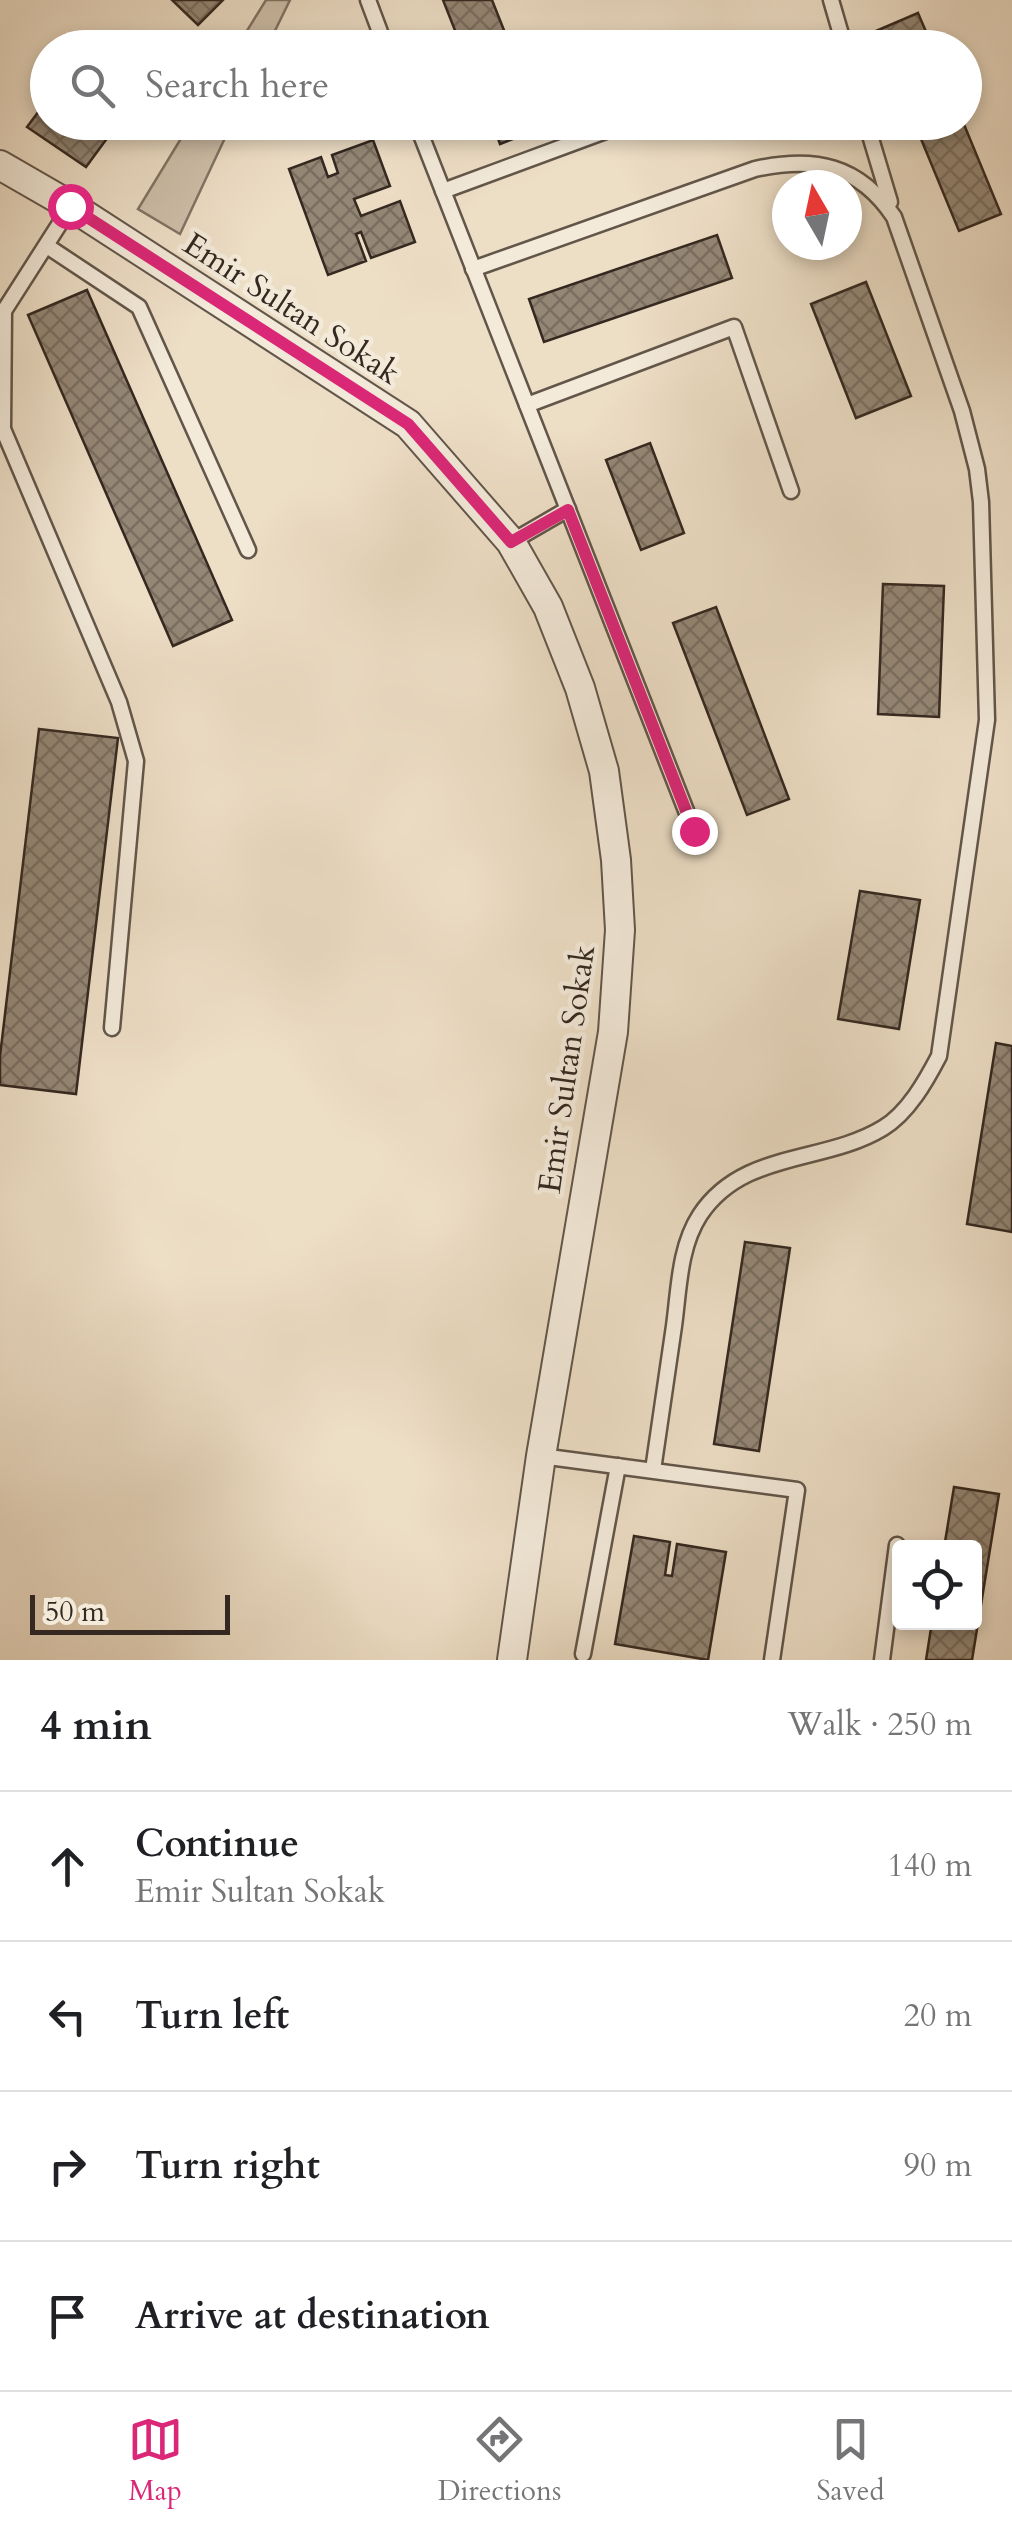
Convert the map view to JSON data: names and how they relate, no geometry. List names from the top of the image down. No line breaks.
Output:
{"streets":{"street":["Emir Sultan Sokak"]},"scale_bar":"50 m","north":"top","page":{"search":"Search here","scale":"50 m","heading":["4 min","Walk · 250 m"],"list":[["Continue","Emir Sultan Sokak","140 m"],["Turn left","20 m"],["Turn right","90 m"],"Arrive at destination"],"nav":["Map","Directions","Saved"]}}
